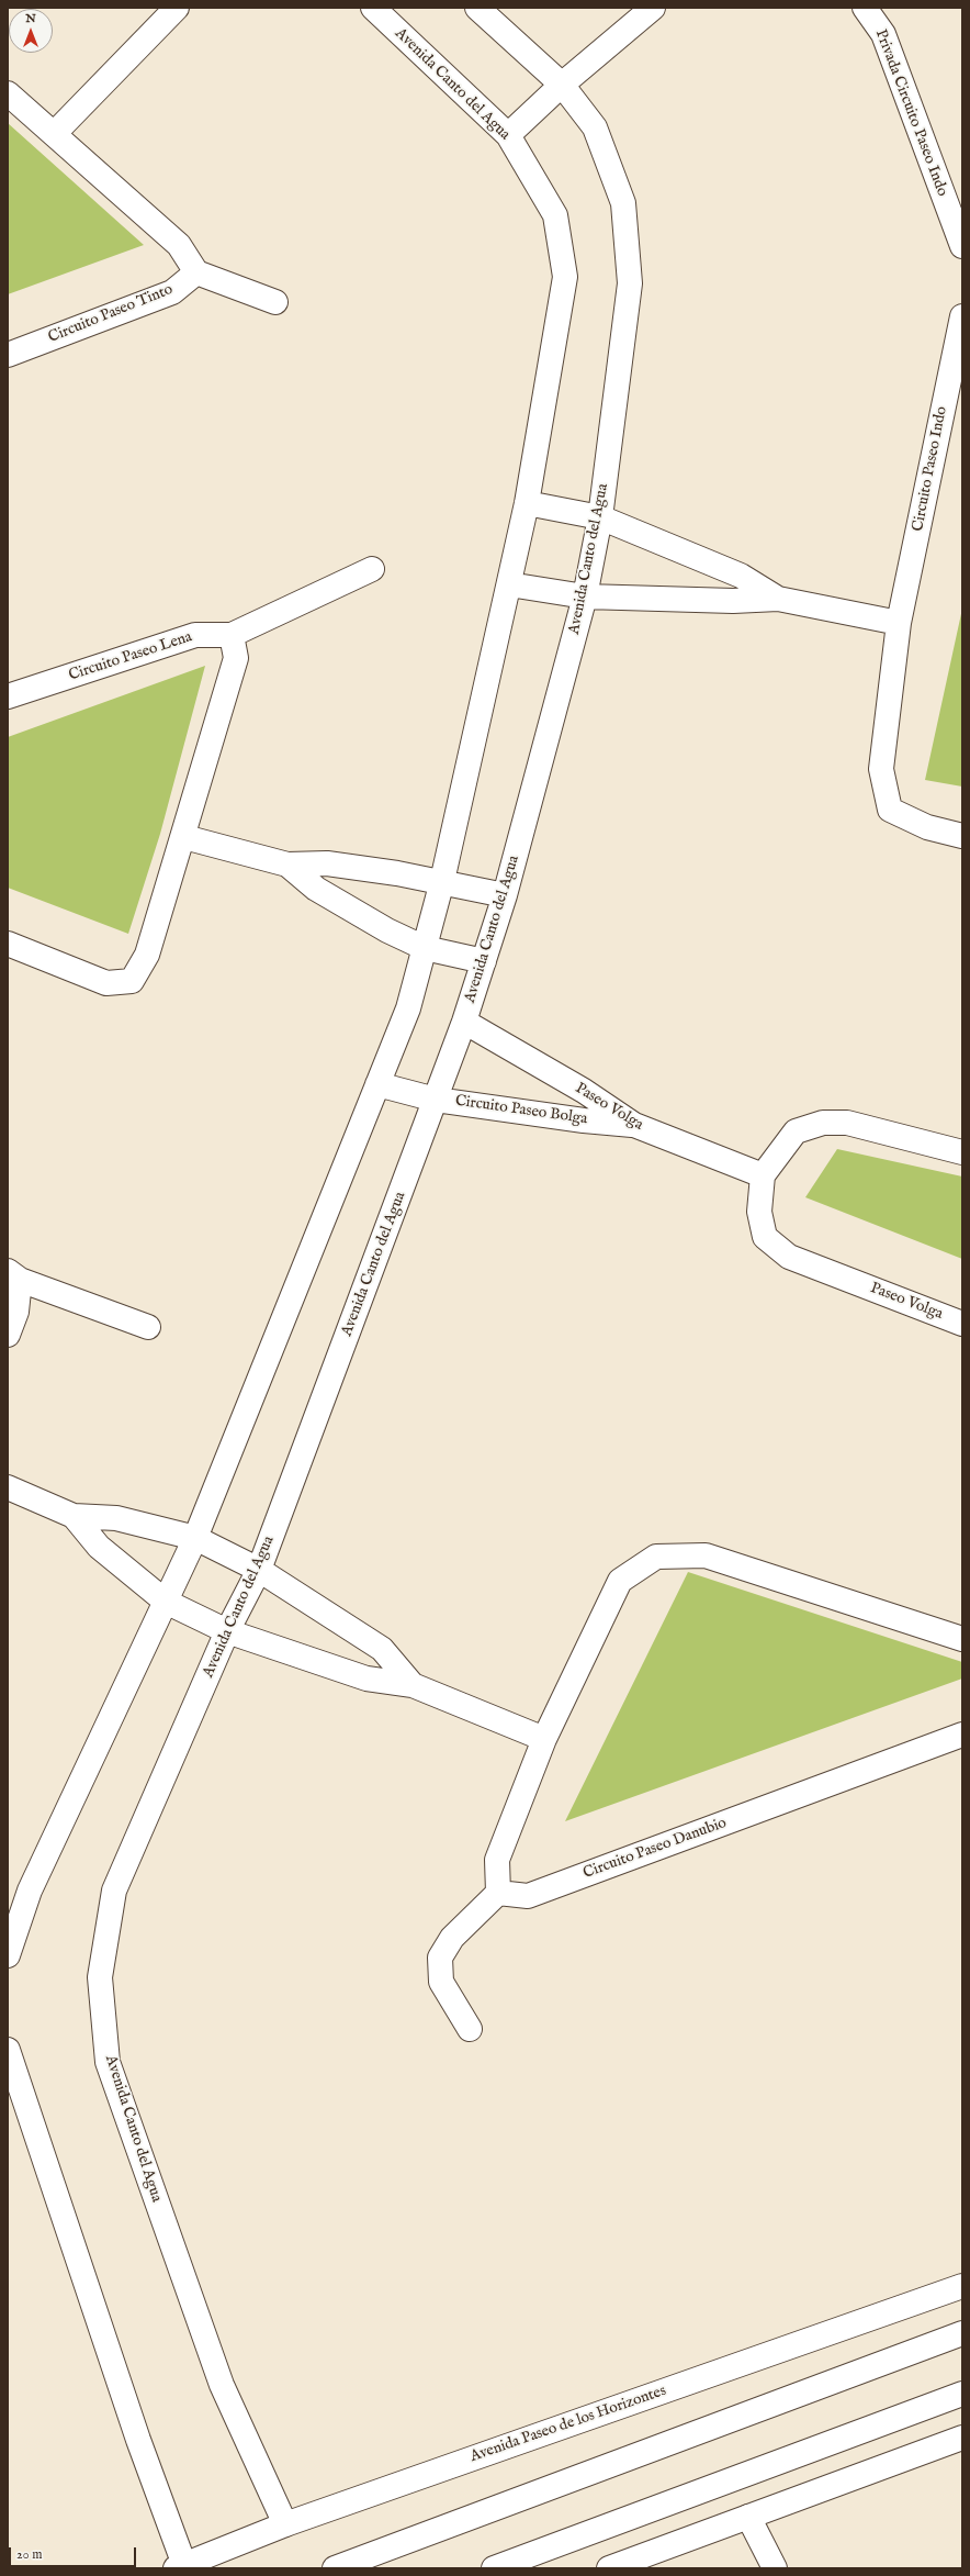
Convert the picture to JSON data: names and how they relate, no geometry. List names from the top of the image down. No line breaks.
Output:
{"streets":{"street":["Avenida Canto del Agua","Privada Circuito Paseo Indo","Circuito Paseo Tinto","Circuito Paseo Indo","Circuito Paseo Lena","Paseo Volga","Circuito Paseo Bolga","Circuito Paseo Danubio","Avenida Paseo de los Horizontes"]},"crossings":[["Avenida Canto del Agua","Paseo Volga"],["Avenida Canto del Agua","Circuito Paseo Bolga"],["Avenida Canto del Agua","Avenida Paseo de los Horizontes"],["Paseo Volga","Circuito Paseo Bolga"]],"scale_bar":"20 m","north":"top"}
